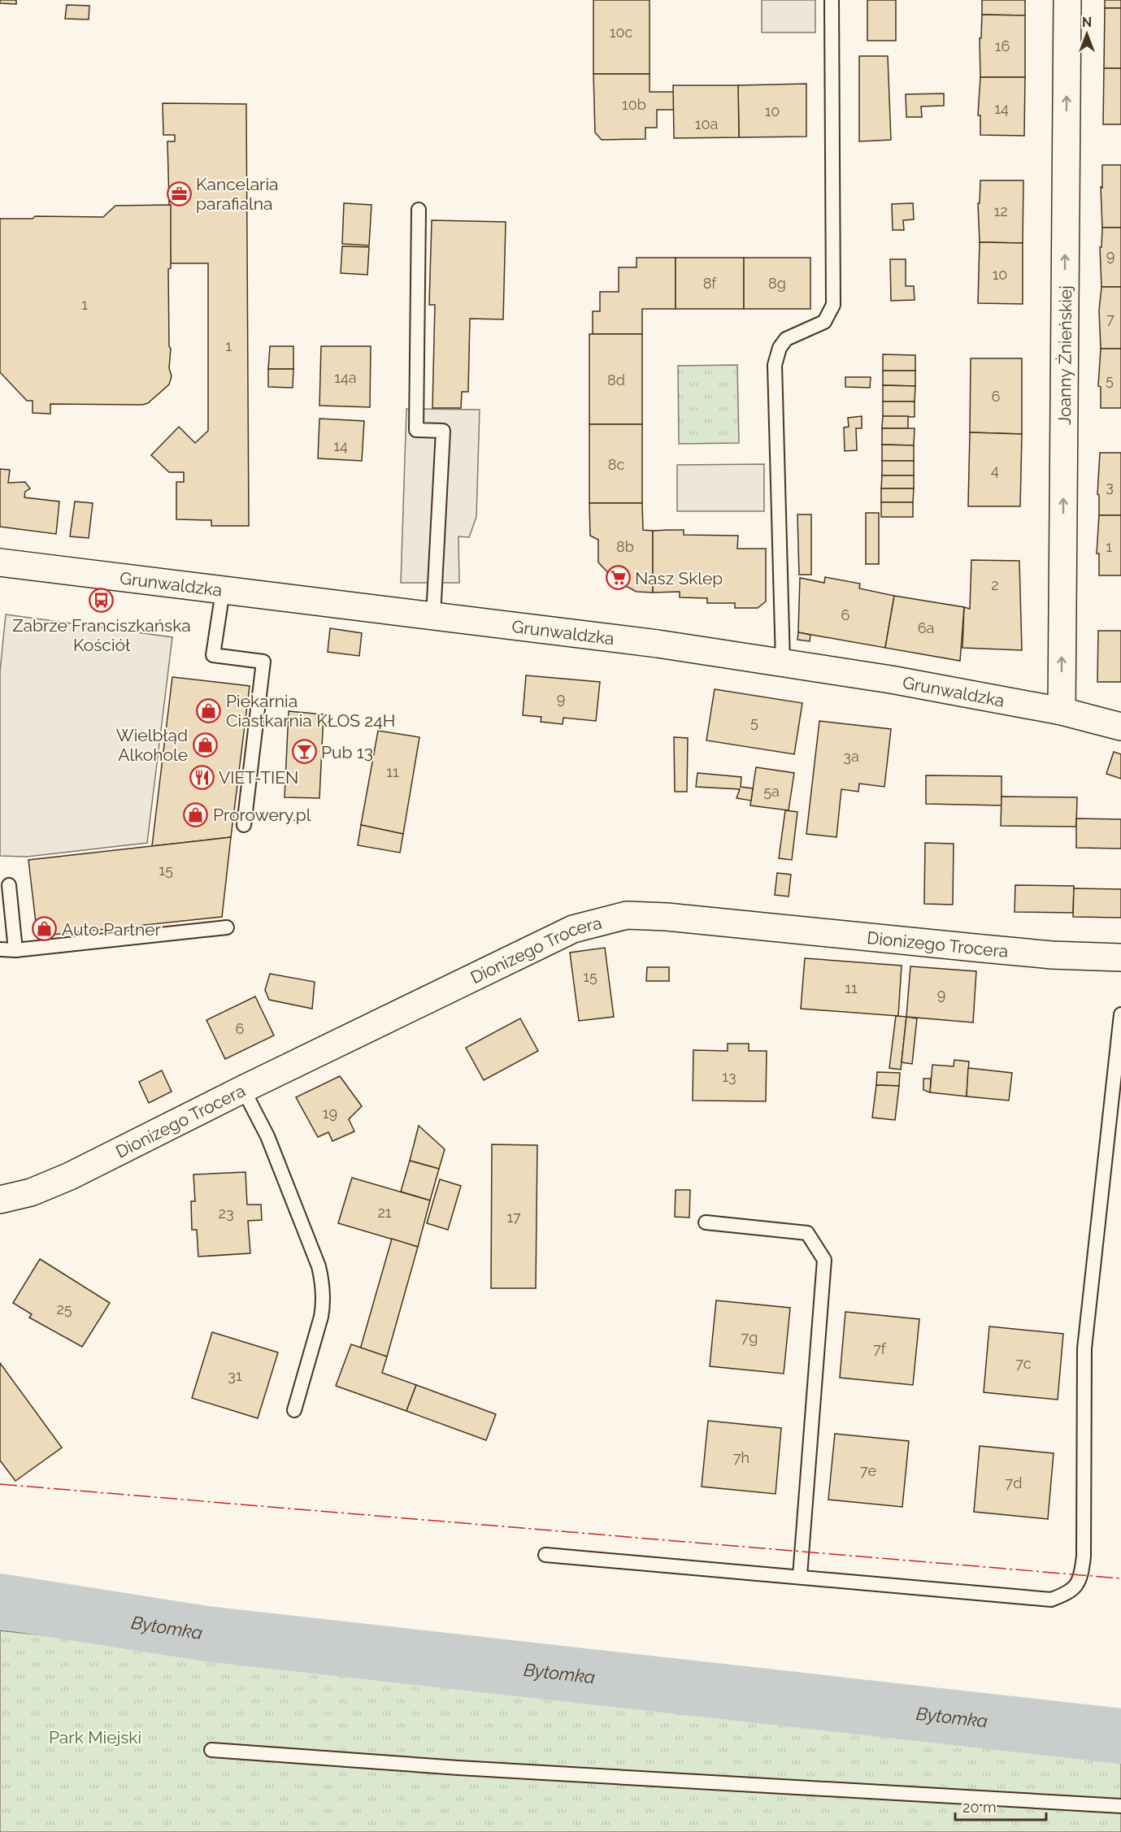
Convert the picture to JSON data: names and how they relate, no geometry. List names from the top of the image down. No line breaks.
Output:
{"streets":{"street":["Joanny Żnieńskiej","Grunwaldzka","Dionizego Trocera"]},"crossings":[["Joanny Żnieńskiej","Grunwaldzka"]],"one_way":["Joanny Żnieńskiej"],"water":["Bytomka"],"parks":["Park Miejski"],"places":{"office":["Kancelaria parafialna"],"supermarket":["Nasz Sklep"],"bus stop":["Zabrze Franciszkańska Kościół"],"shop":["Piekarnia Ciastkarnia KŁOS 24H","Wielbłąd Alkohole","Prorowery.pl","Auto Partner"],"bar":["Pub 13"],"restaurant":["VIET-TIEN"]},"house_numbers":["10c","16","10b","14","10","10a","12","9","10","8f","8g","1","7","1","14a","8d","5","6","14","8c","4","3","8b","1","2","6","6a","9","5","3a","11","5a","15","15","11","9","6","13","19","21","23","17","25","7g","7f","7c","31","7h","7e","7d"],"scale_bar":"20 m","north":"top"}
